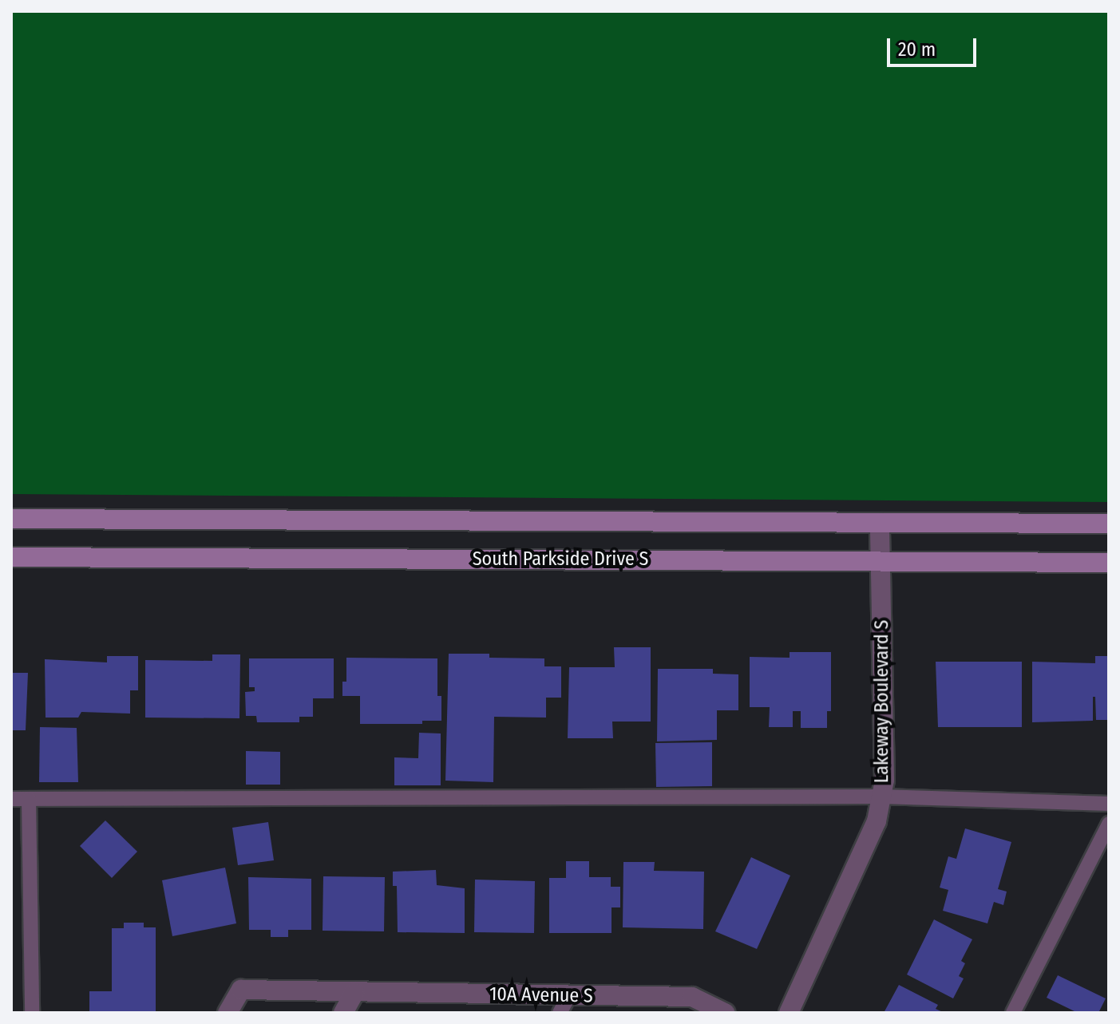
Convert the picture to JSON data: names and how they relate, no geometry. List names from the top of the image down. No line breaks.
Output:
{"streets":{"main road":["South Parkside Drive S"],"street":["Lakeway Boulevard S","10A Avenue S"]},"crossings":[["South Parkside Drive S","Lakeway Boulevard S"]],"scale_bar":"20 m"}
